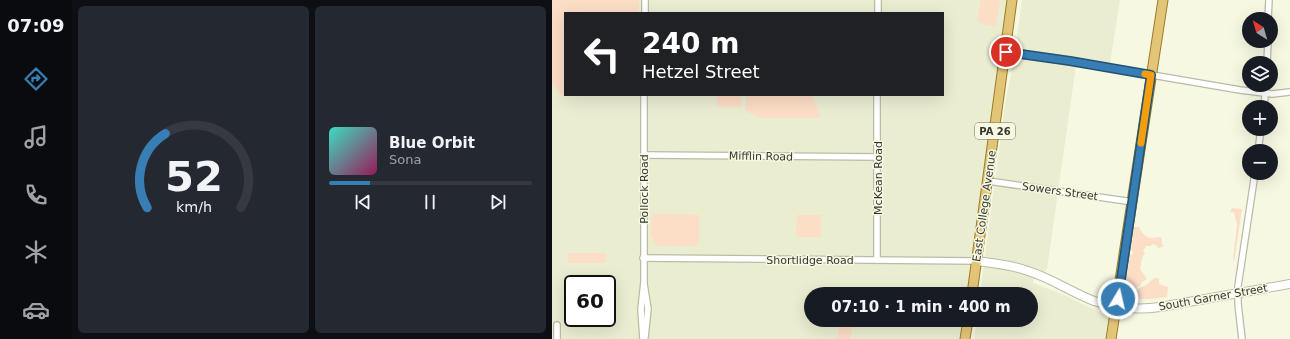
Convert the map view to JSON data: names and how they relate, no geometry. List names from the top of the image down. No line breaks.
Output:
{"streets":{"main road":["PA 26","East College Avenue"],"street":["Mifflin Road","McKean Road","Pollock Road","Sowers Street","Shortlidge Road","South Garner Street"]},"crossings":[["Mifflin Road","McKean Road"],["Mifflin Road","Pollock Road"],["McKean Road","Shortlidge Road"],["Pollock Road","Shortlidge Road"],["Sowers Street","East College Avenue"],["East College Avenue","Shortlidge Road"],["East College Avenue","South Garner Street"],["Shortlidge Road","South Garner Street"]],"north":"top left","page":{"tabs":"07:09","map_buttons":["+","−"],"turn":["240 m","Hetzel Street"],"song":["Blue Orbit","Sona"],"limit":"60","trip":"07:10 · 1 min · 400 m","gauge":["52","km/h"]}}
